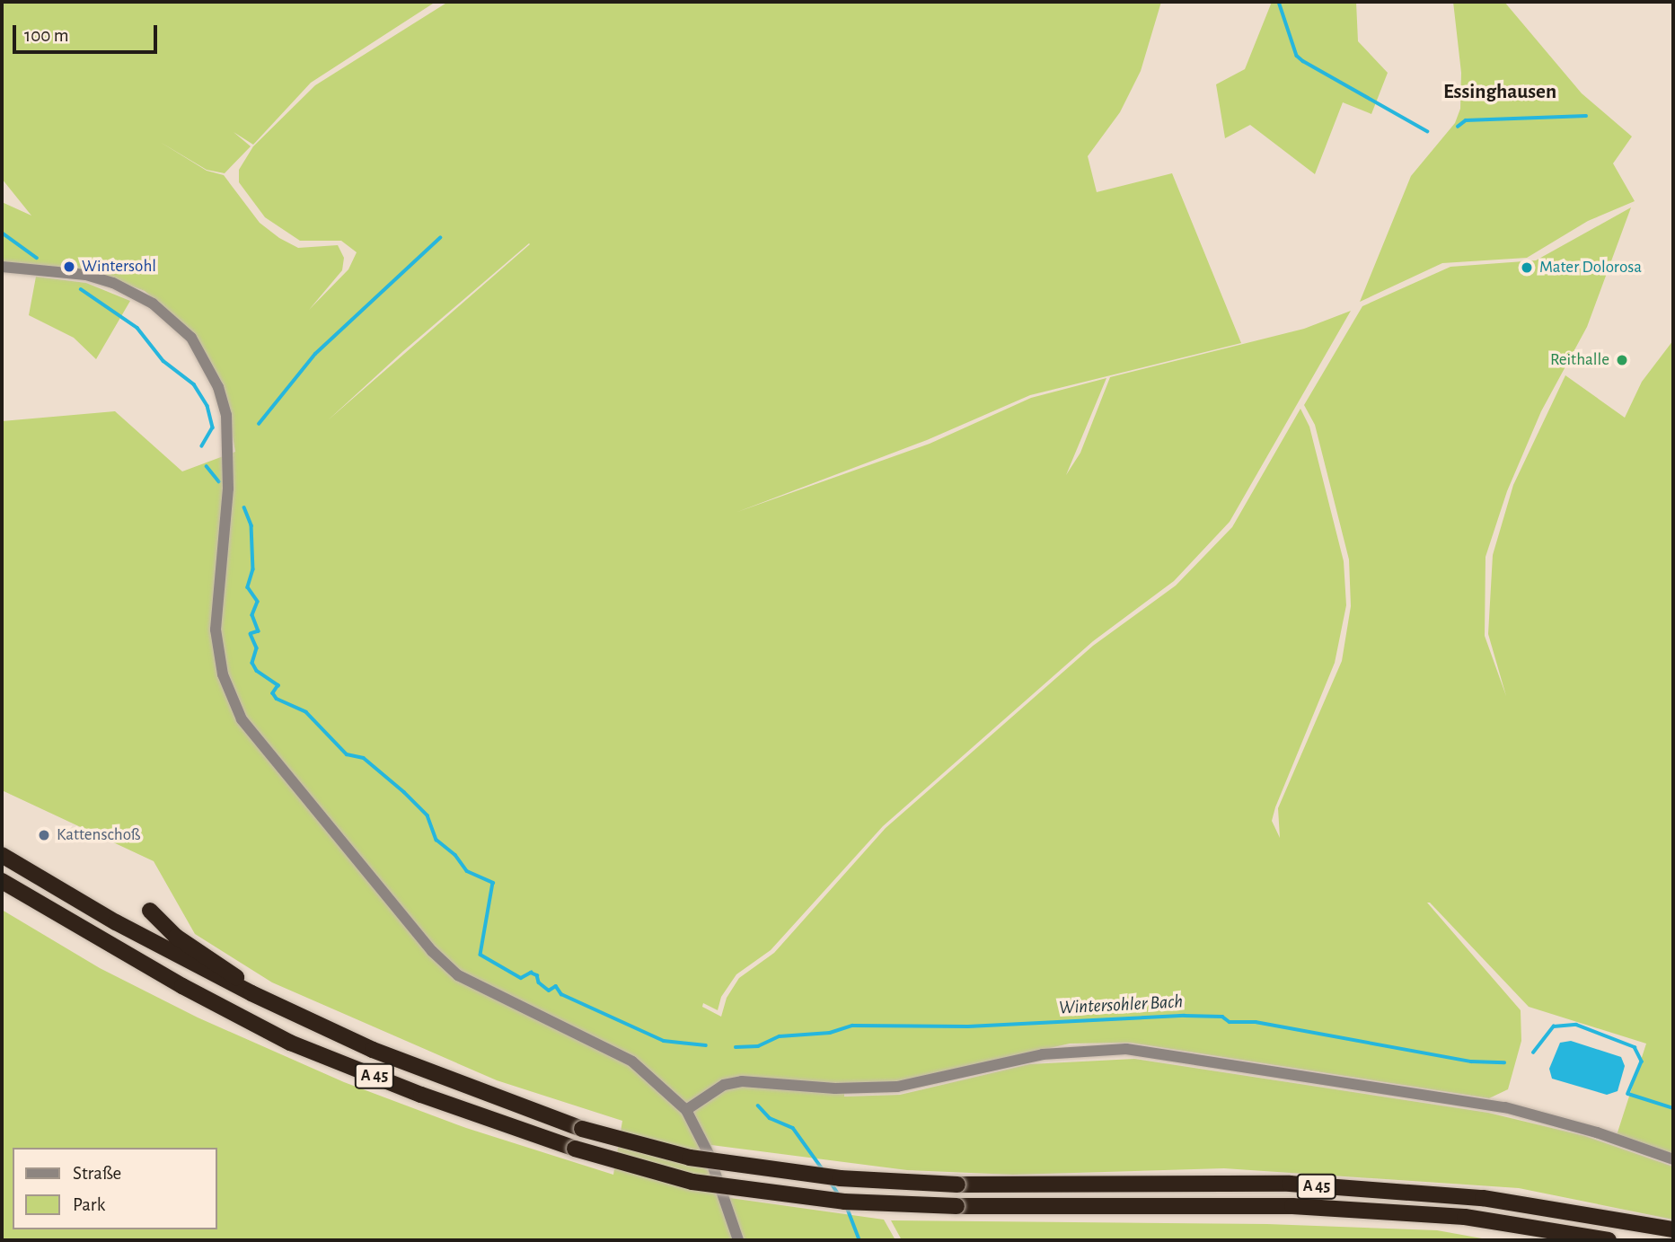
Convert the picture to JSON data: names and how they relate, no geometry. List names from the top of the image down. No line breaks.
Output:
{"streets":{"highway":["A 45"]},"districts":["Essinghausen"],"water":["Wintersohler Bach"],"places":["Wintersohl","Mater Dolorosa","Reithalle","Kattenschoß"],"legend":["Straße","Park"],"scale_bar":"100 m"}
